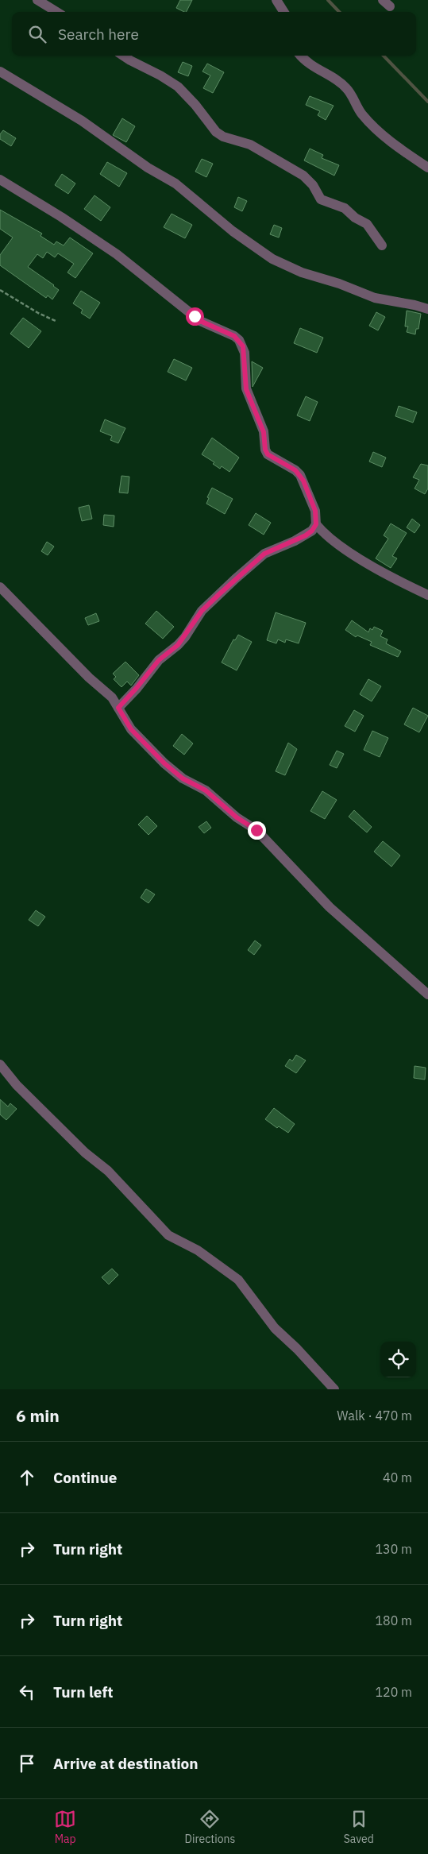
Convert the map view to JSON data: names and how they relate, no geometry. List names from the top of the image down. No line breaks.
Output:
{"page":{"search":"Search here","heading":["6 min","Walk · 470 m"],"list":[["Continue","40 m"],["Turn right","130 m"],["Turn right","180 m"],["Turn left","120 m"],"Arrive at destination"],"nav":["Map","Directions","Saved"]}}
